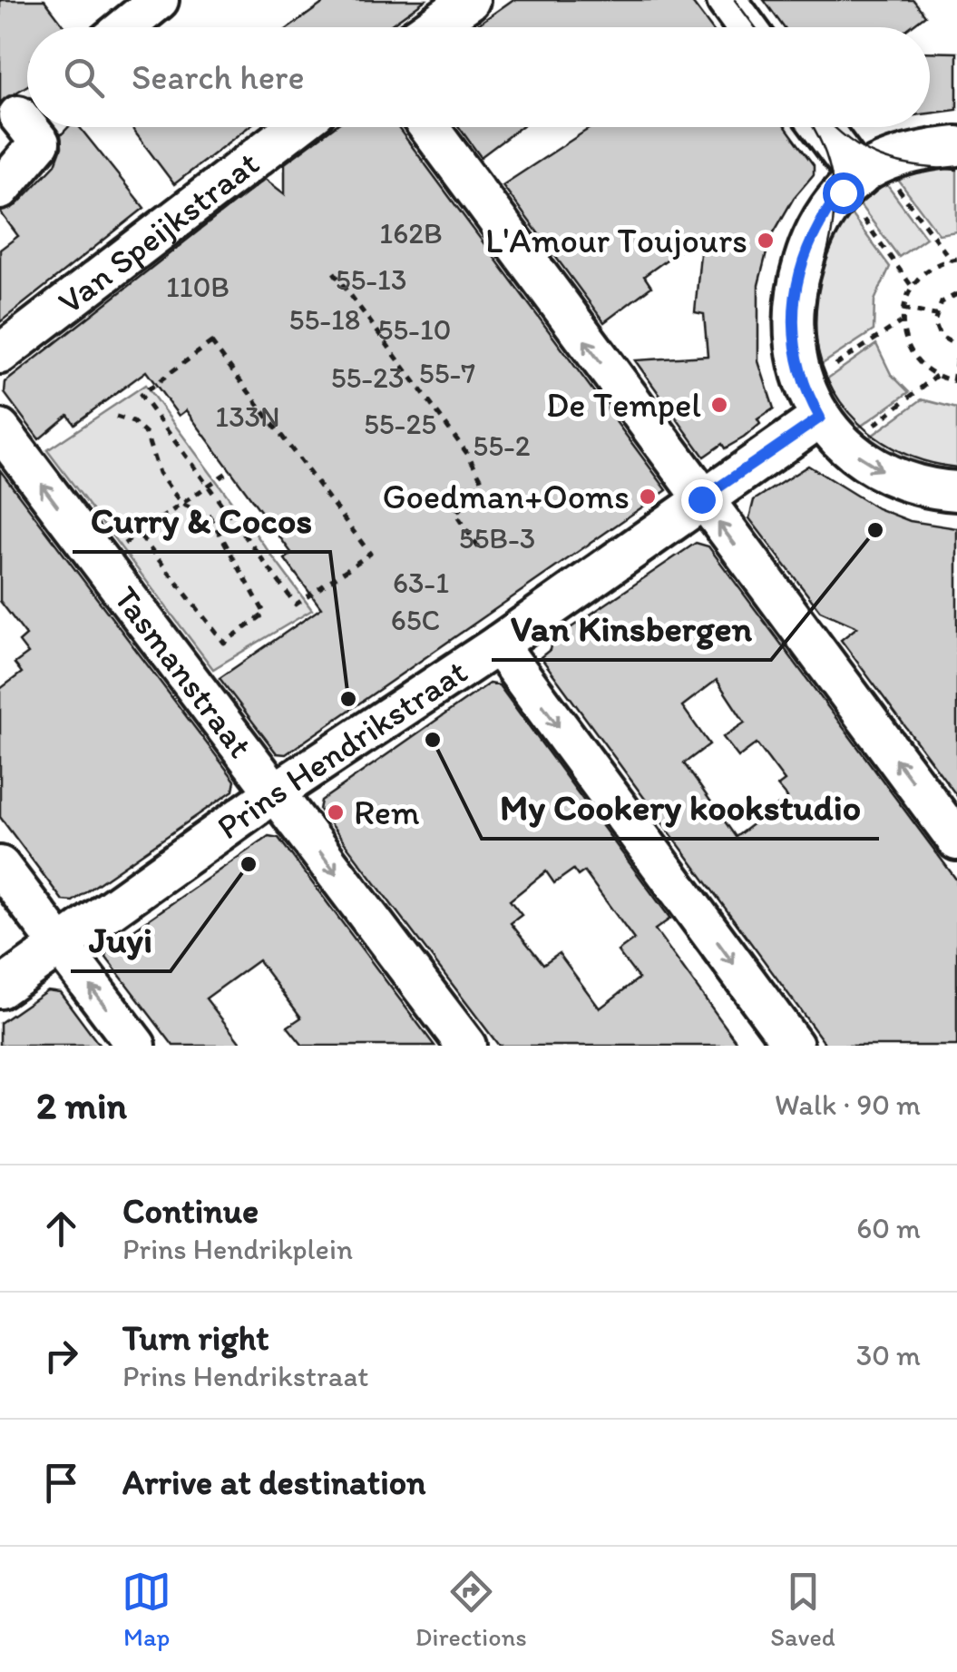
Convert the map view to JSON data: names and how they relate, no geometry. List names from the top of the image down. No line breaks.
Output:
{"streets":{"street":["Van Speijkstraat","Tasmanstraat","Prins Hendrikstraat"]},"crossings":[["Tasmanstraat","Prins Hendrikstraat"]],"places":["L'Amour Toujours","De Tempel","Goedman+Ooms","Van Kinsbergen","Curry & Cocos","My Cookery kookstudio","Rem","Juyi"],"house_numbers":["162B","55-13","110B","55-18","55-10","55-7","55-23","133N","55-25","55-2","55B-3","63-1","65C"],"page":{"search":"Search here","heading":["2 min","Walk · 90 m"],"list":[["Continue","Prins Hendrikplein","60 m"],["Turn right","Prins Hendrikstraat","30 m"],"Arrive at destination"],"nav":["Map","Directions","Saved"]}}
